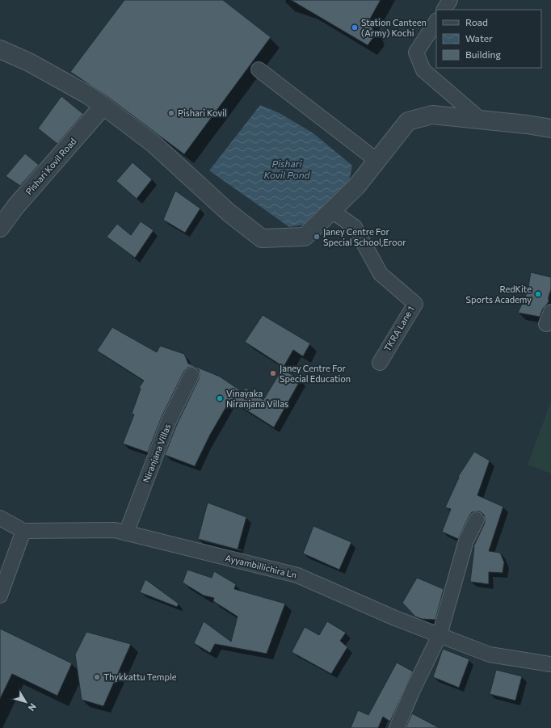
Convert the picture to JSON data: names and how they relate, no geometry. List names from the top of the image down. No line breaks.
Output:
{"streets":{"street":["Pishari Kovil Road","TKRA Lane 1","Niranjana Villas","Ayyambillichira Ln"]},"crossings":[["Niranjana Villas","Ayyambillichira Ln"]],"water":["Pishari Kovil Pond"],"places":["Station Canteen (Army) Kochi","Pishari Kovil","Janey Centre For Special School,Eroor","RedKite Sports Academy","Janey Centre For Special Education","Vinayaka Niranjana Villas","Thykkattu Temple"],"legend":["Road","Water","Building"],"north":"bottom right"}
